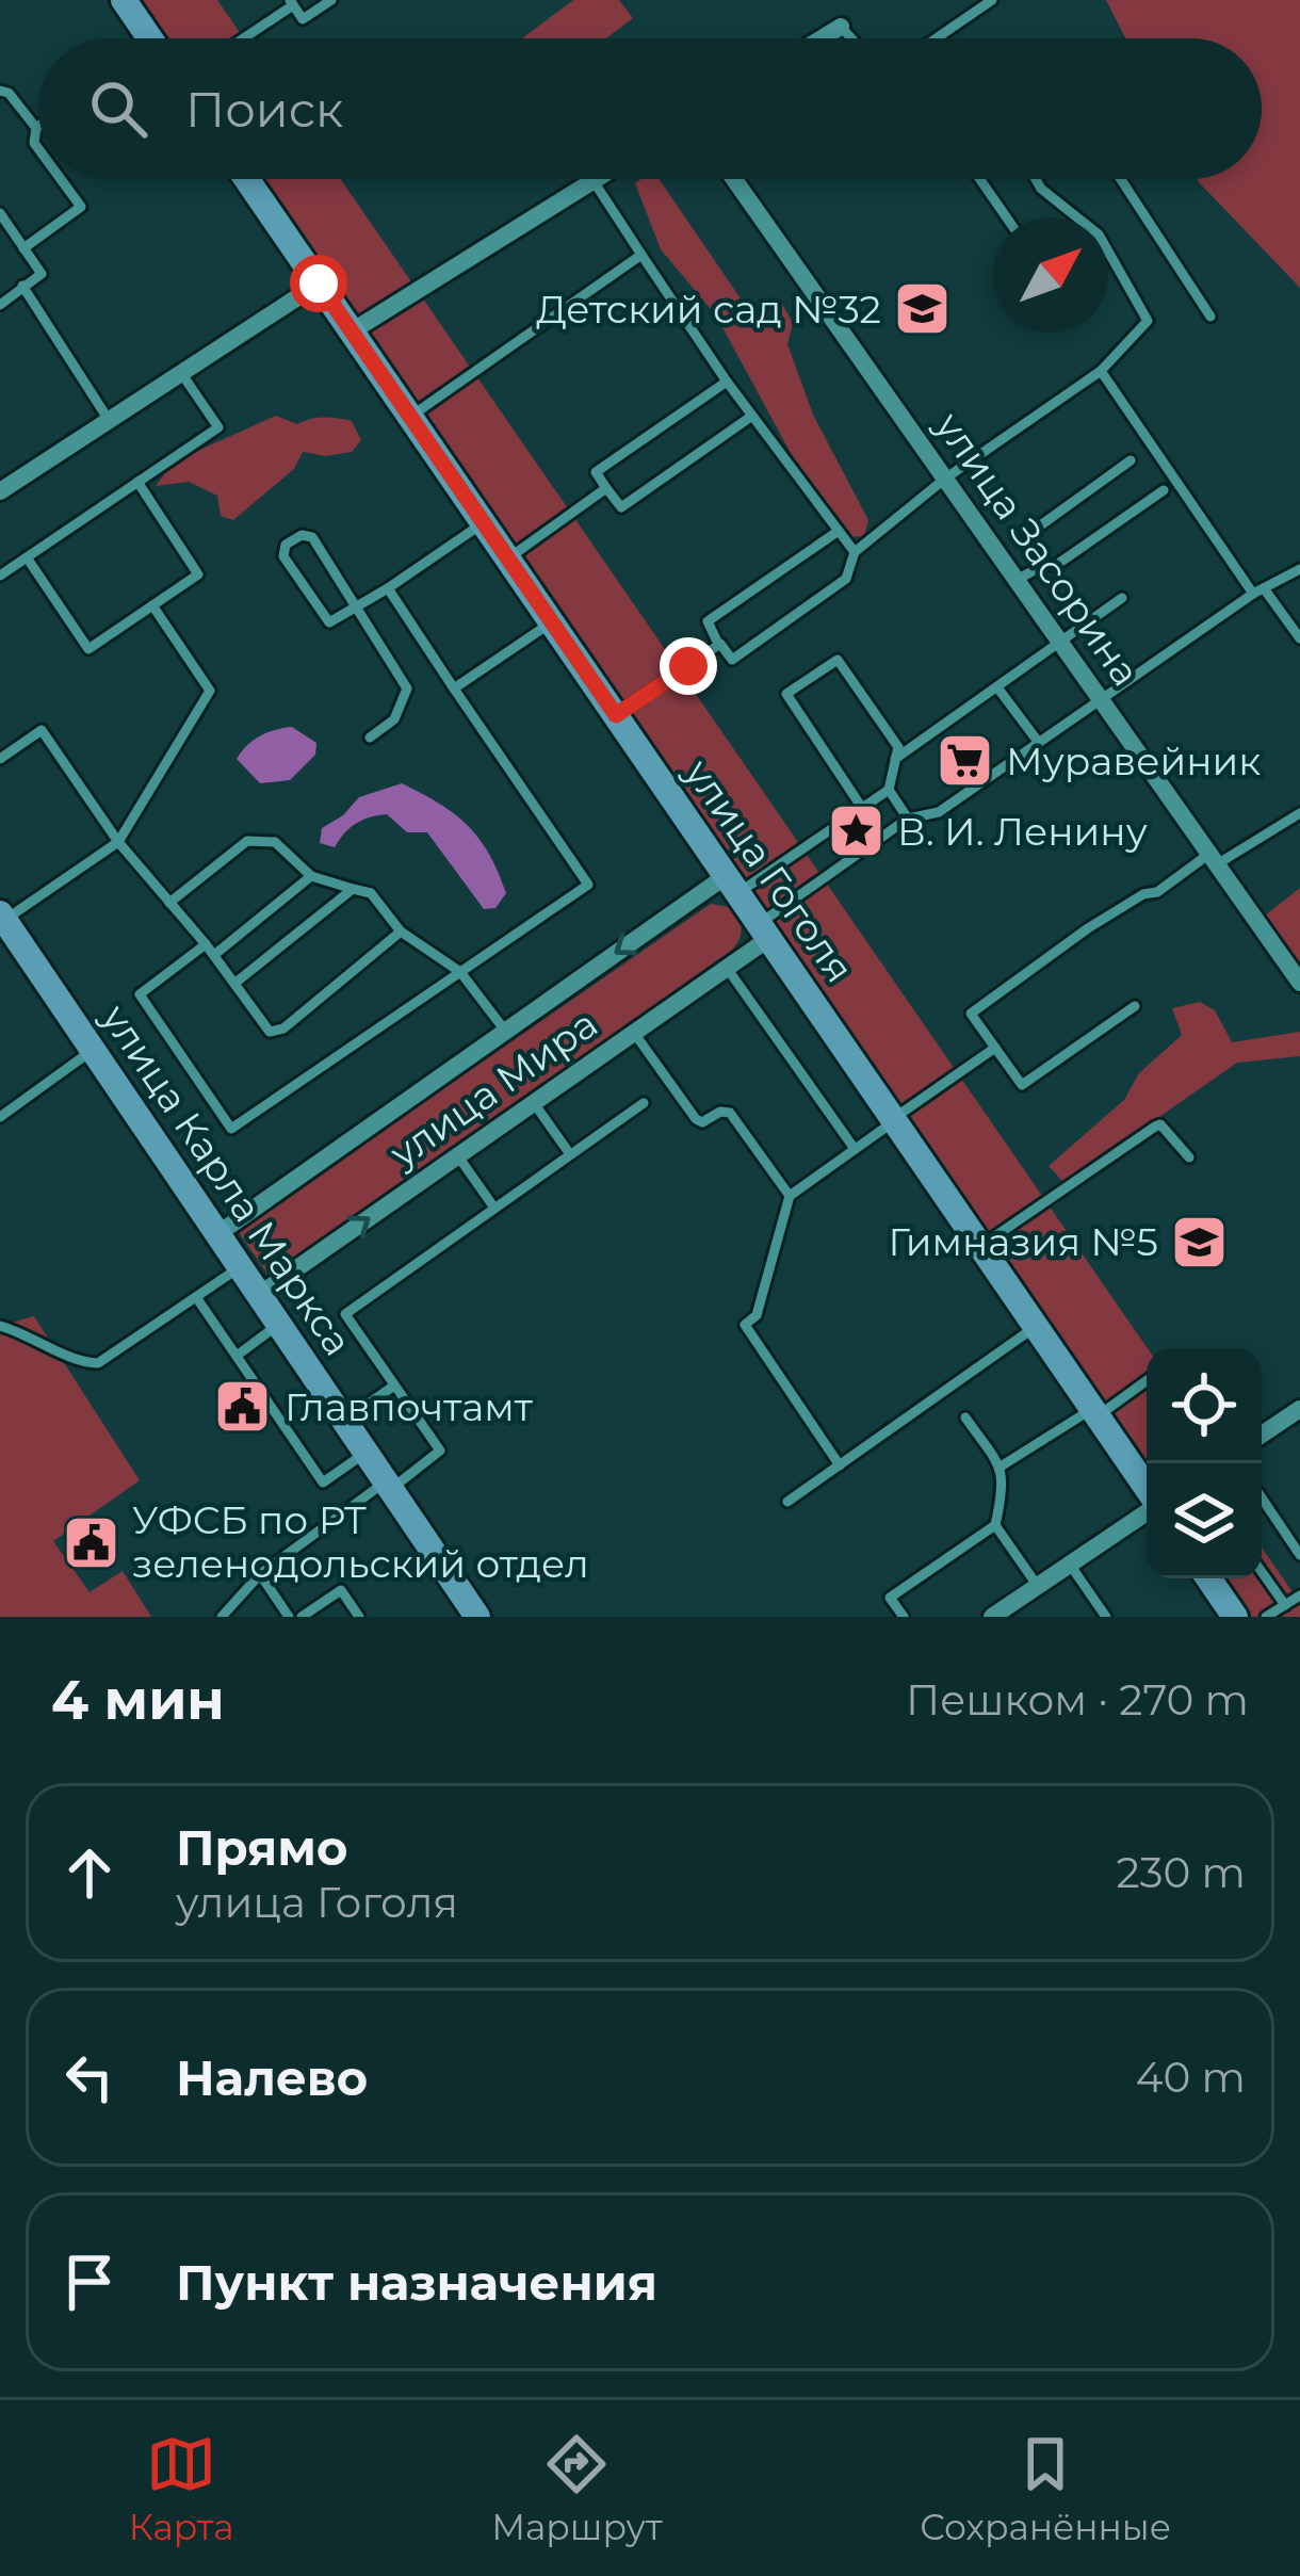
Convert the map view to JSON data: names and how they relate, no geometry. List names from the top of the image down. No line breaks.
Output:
{"streets":{"main road":["улица Гоголя","улица Карла Маркса"],"street":["улица Засорина","улица Мира"]},"crossings":[["улица Гоголя","улица Мира"],["улица Мира","улица Карла Маркса"]],"places":{"school or university":["Детский сад №32","Гимназия №5"],"supermarket":["Муравейник"],"place":["В. И. Ленину"],"public building":["Главпочтамт","УФСБ по РТ зеленодольский отдел"]},"north":"top right","page":{"search":"Поиск","heading":["4 мин","Пешком · 270 m"],"list":[["Прямо","улица Гоголя","230 m"],["Налево","40 m"],"Пункт назначения"],"nav":["Карта","Маршрут","Сохранённые"]}}
